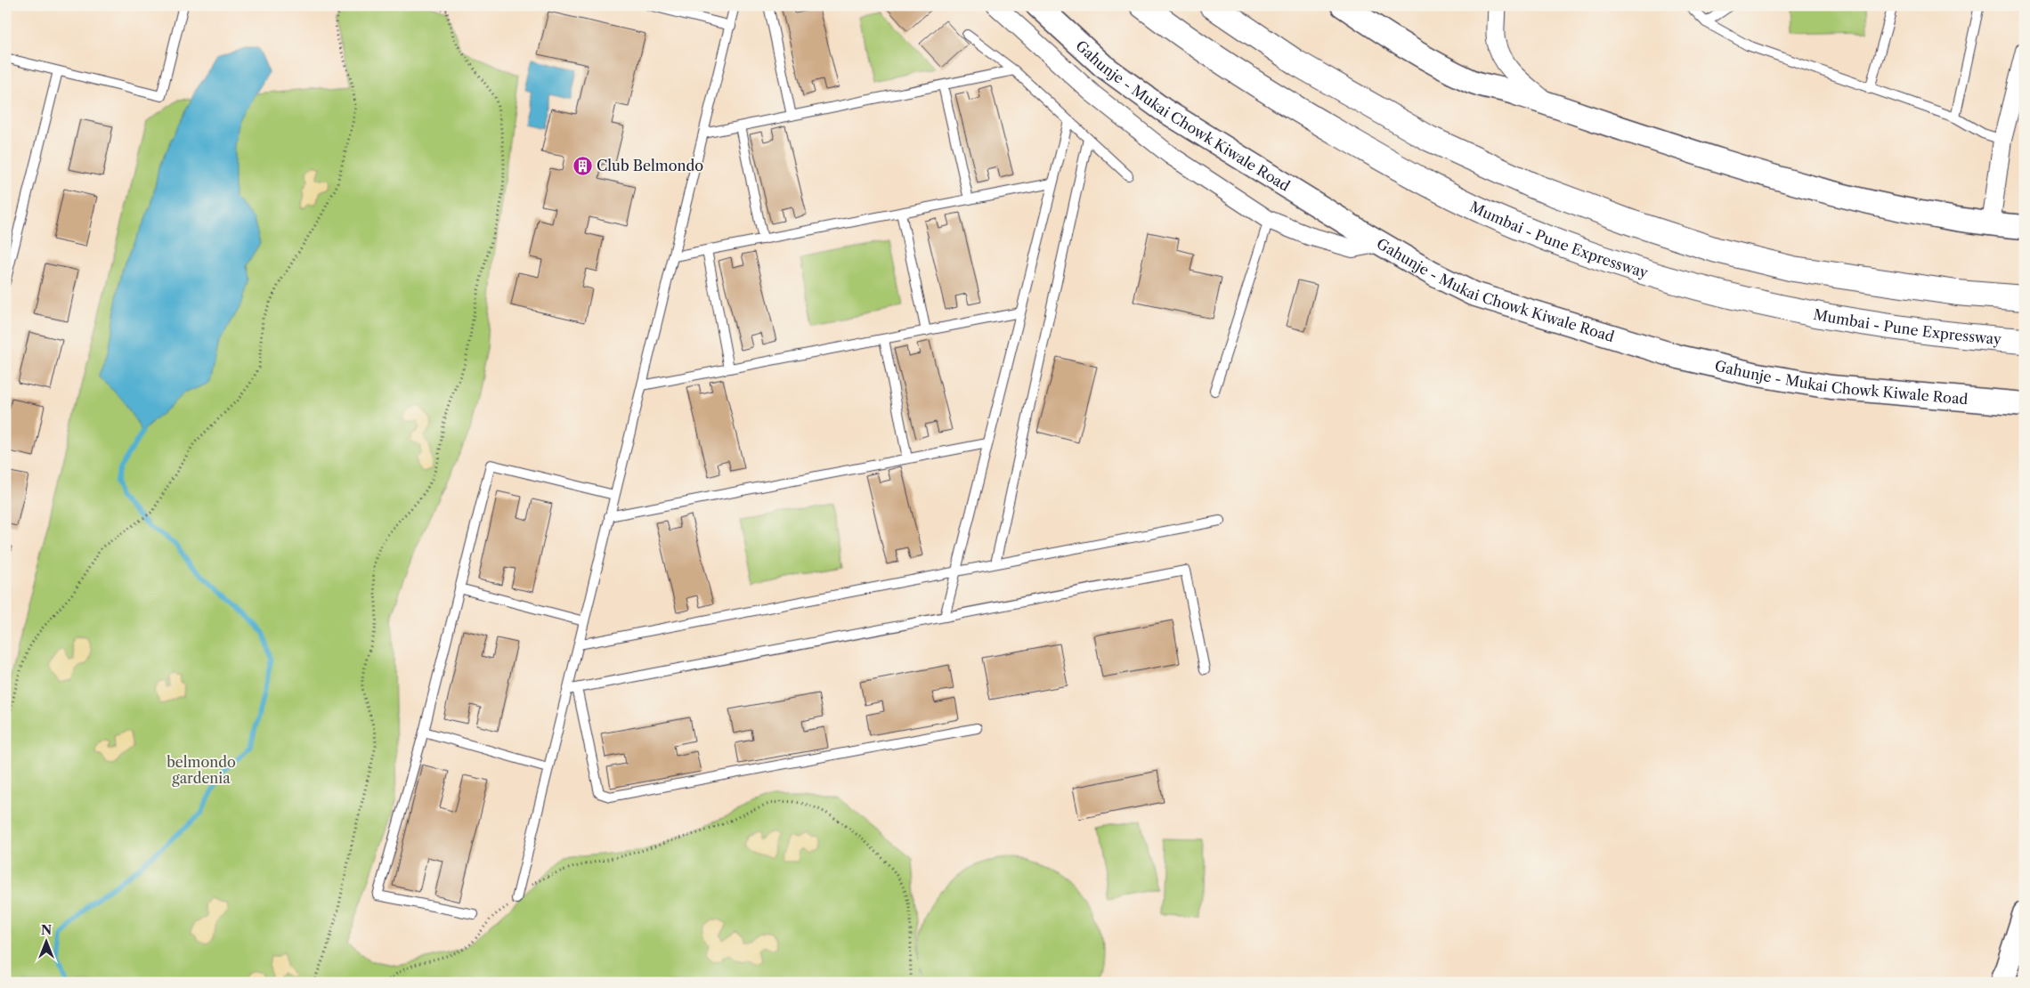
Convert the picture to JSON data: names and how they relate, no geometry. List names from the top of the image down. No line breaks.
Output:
{"streets":{"highway":["Mumbai - Pune Expressway"],"street":["Gahunje - Mukai Chowk Kiwale Road"]},"parks":["belmondo gardenia"],"places":{"building":["Club Belmondo"]},"north":"top"}
